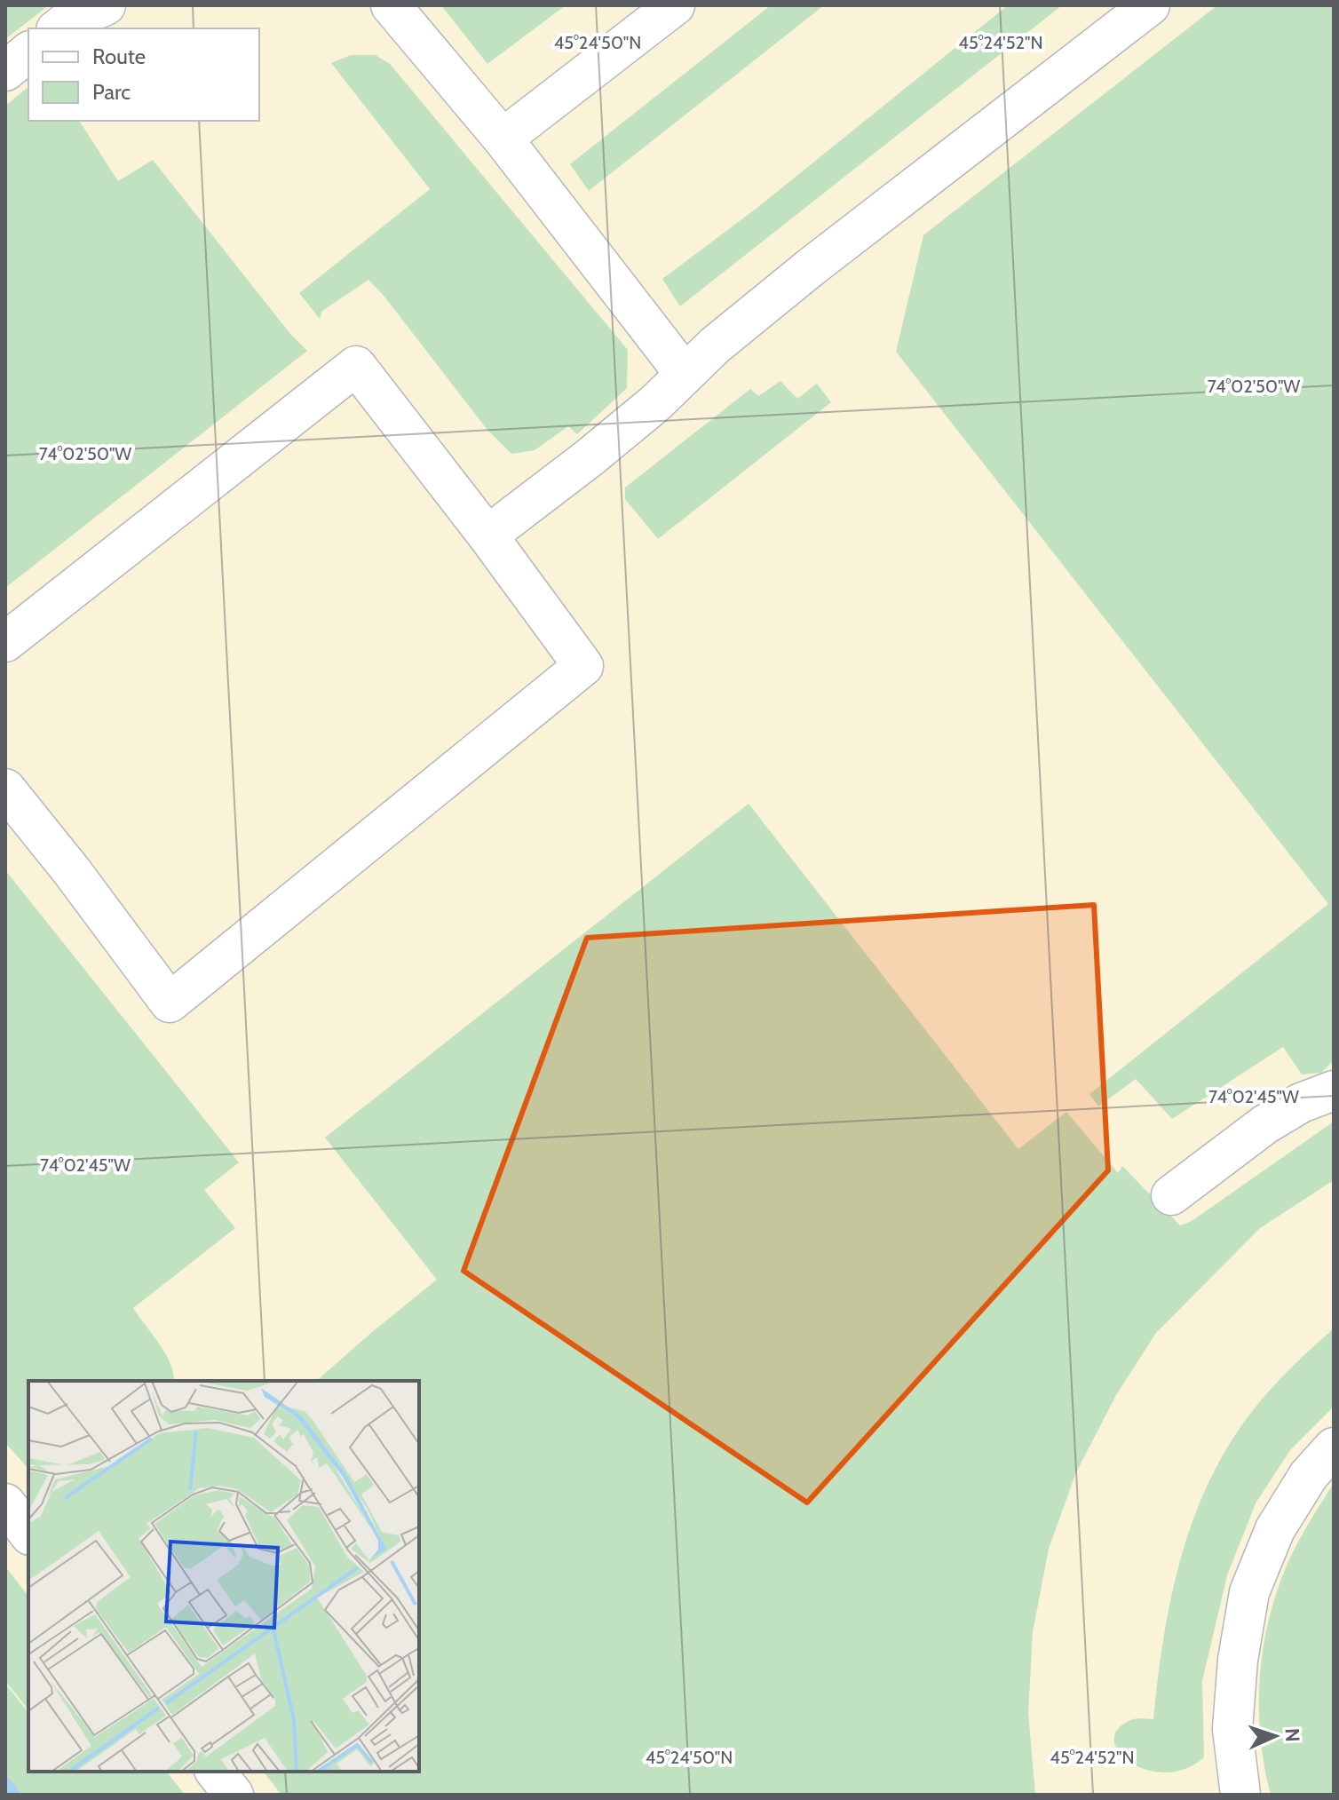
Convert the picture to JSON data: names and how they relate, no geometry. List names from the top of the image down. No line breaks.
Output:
{"legend":["Route","Parc"],"north":"right","coordinates":["45°24'50\"N","45°24'52\"N","74°02'50\"W","74°02'45\"W"]}
